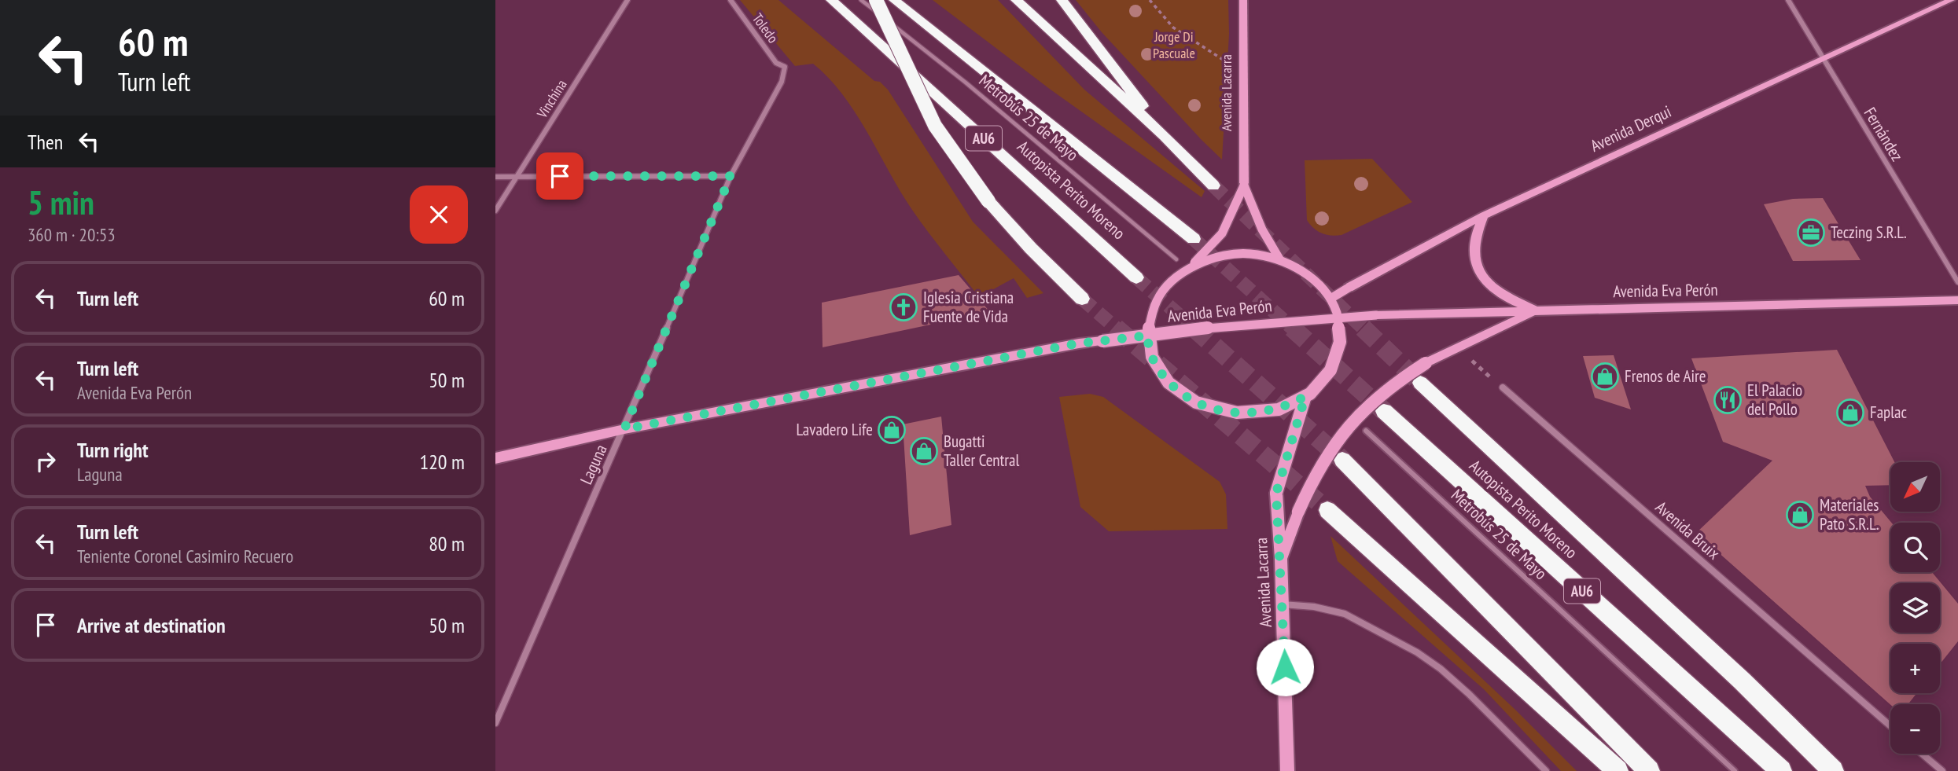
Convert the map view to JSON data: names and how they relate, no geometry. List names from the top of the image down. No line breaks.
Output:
{"streets":{"highway":["AU6","Autopista Perito Moreno"],"main road":["Avenida Lacarra","Avenida Derqui","Avenida Eva Perón"],"street":["Toledo","Vinchina","Fernández","Laguna","Avenida Bruix"],"lane":["Metrobús 25 de Mayo"]},"crossings":[["Toledo","Laguna"],["Avenida Derqui","Fernández"],["Avenida Eva Perón","Laguna"]],"parks":["Jorge Di Pascuale"],"places":{"office":["Teczing S.R.L."],"church":["Iglesia Cristiana Fuente de Vida"],"shop":["Frenos de Aire","Faplac","Lavadero Life","Bugatti Taller Central","Materiales Pato S.R.L."],"restaurant":["El Palacio del Pollo"]},"north":"bottom left","page":{"turn":["60 m","Turn left"],"then":"Then","heading":["5 min","360 m · 20:53"],"list":[{"name":"Turn left","value":"60 m"},{"name":"Turn left","note":"Avenida Eva Perón","value":"50 m"},{"name":"Turn right","note":"Laguna","value":"120 m"},{"name":"Turn left","note":"Teniente Coronel Casimiro Recuero","value":"80 m"},{"name":"Arrive at destination","value":"50 m"}],"map_buttons":["+","−"]}}
